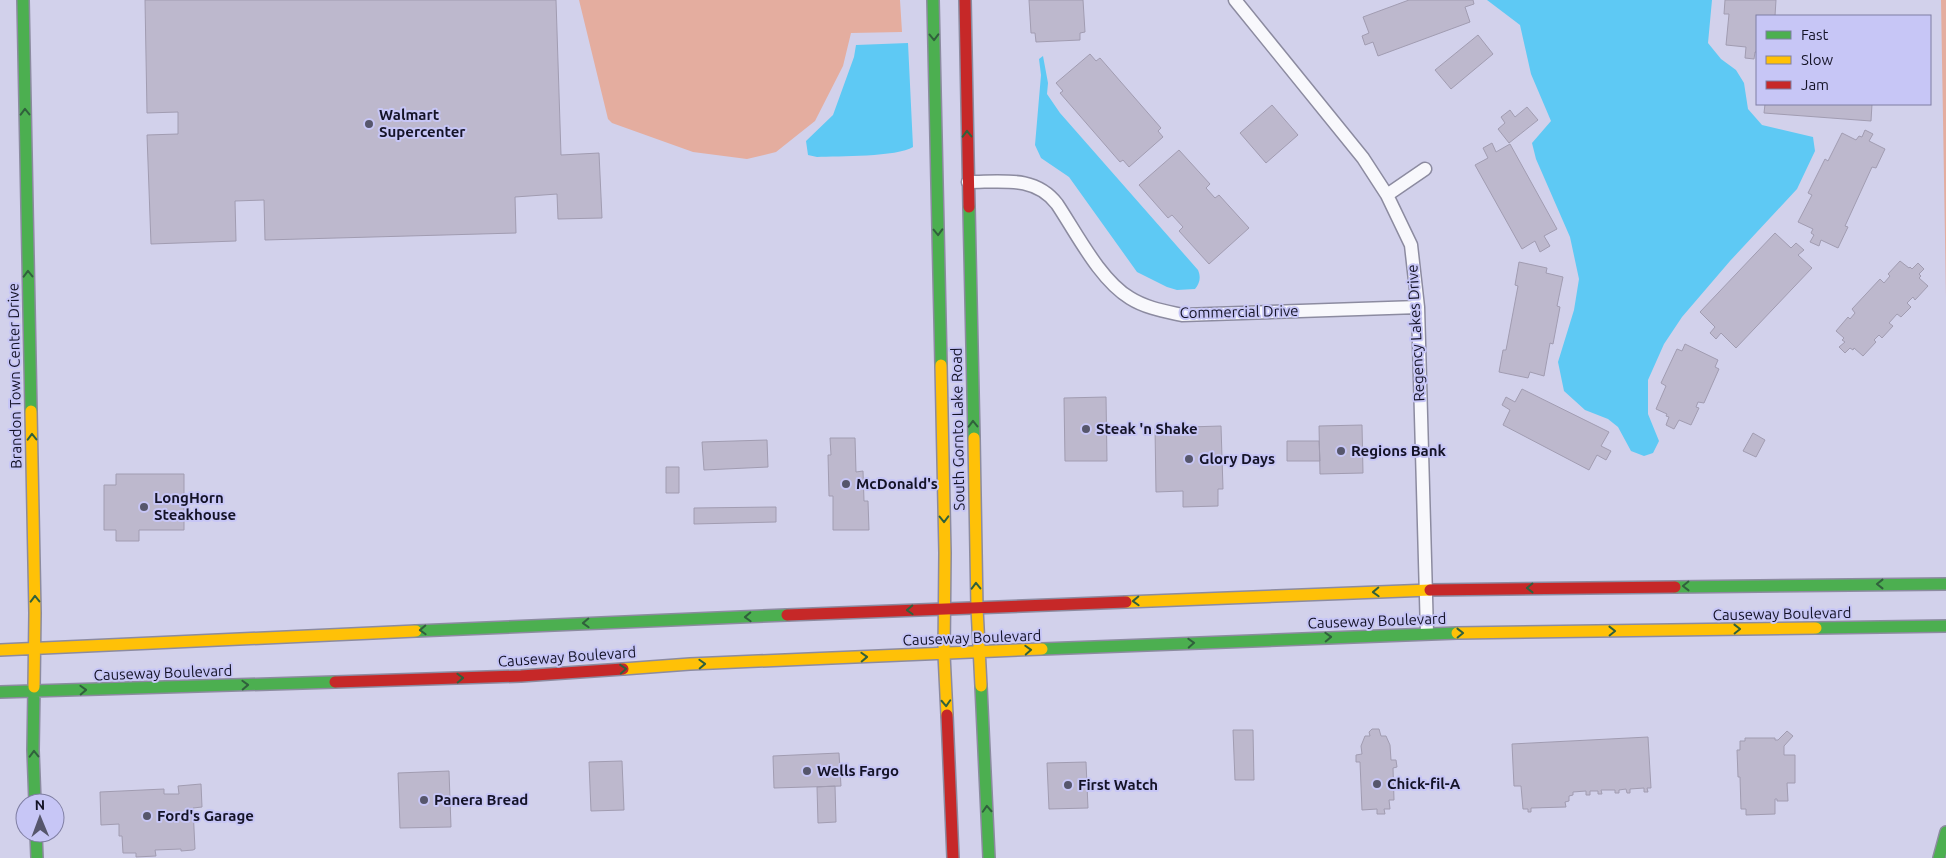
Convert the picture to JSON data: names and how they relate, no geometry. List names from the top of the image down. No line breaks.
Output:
{"streets":{"main road":["Brandon Town Center Drive","South Gornto Lake Road","Causeway Boulevard"],"street":["Commercial Drive","Regency Lakes Drive"]},"crossings":[["Commercial Drive","Regency Lakes Drive"],["Commercial Drive","South Gornto Lake Road"],["Regency Lakes Drive","Causeway Boulevard"],["Brandon Town Center Drive","Causeway Boulevard"],["South Gornto Lake Road","Causeway Boulevard"]],"one_way":["Brandon Town Center Drive"],"places":["Walmart Supercenter","Steak 'n Shake","Regions Bank","Glory Days","McDonald's","LongHorn Steakhouse","Wells Fargo","Chick-fil-A","First Watch","Panera Bread","Ford's Garage"],"legend":["Fast","Slow","Jam"],"north":"top"}
